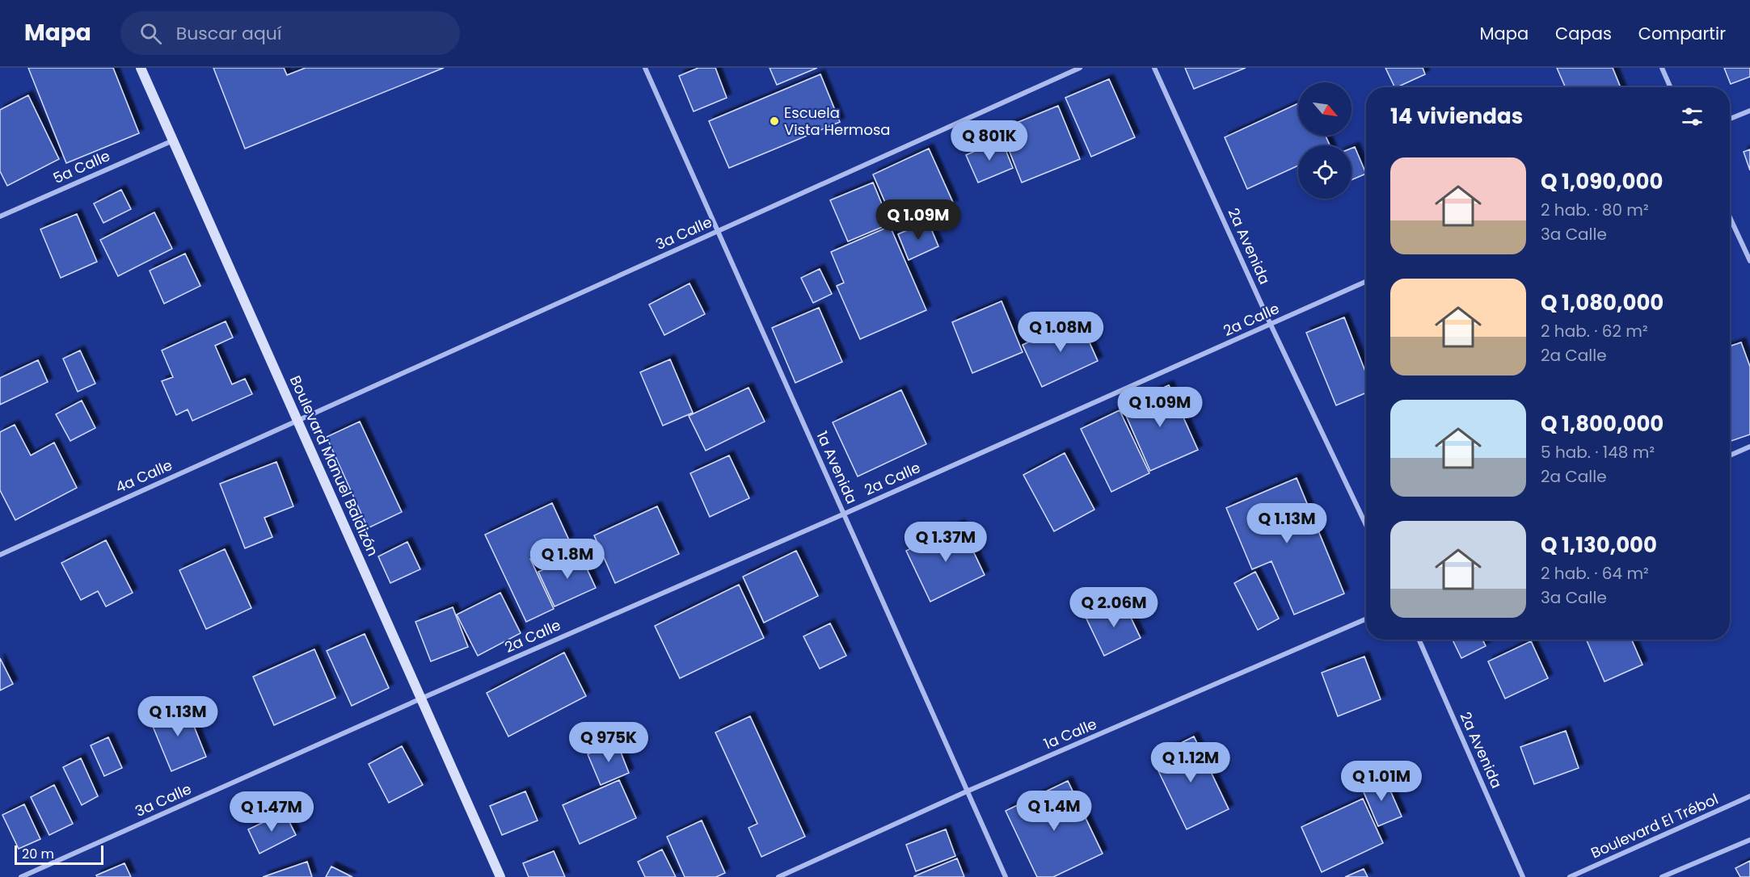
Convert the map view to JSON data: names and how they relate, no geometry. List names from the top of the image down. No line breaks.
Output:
{"streets":{"main road":["Boulevard Manuel Baldizón"],"street":["5a Calle","3a Calle","2a Avenida","2a Calle","1a Avenida","4a Calle","1a Calle","Boulevard El Trébol"]},"crossings":[["5a Calle","Boulevard Manuel Baldizón"],["3a Calle","2a Calle"],["3a Calle","Boulevard Manuel Baldizón"],["3a Calle","1a Avenida"],["3a Calle","4a Calle"],["2a Avenida","2a Calle"],["2a Calle","Boulevard Manuel Baldizón"],["2a Calle","1a Avenida"],["Boulevard Manuel Baldizón","4a Calle"],["1a Avenida","1a Calle"]],"places":["Escuela Vista Hermosa"],"scale_bar":"20 m","north":"bottom right","page":{"header":"Mapa","search":"Buscar aquí","nav":["Mapa","Capas","Compartir"],"heading":"14 viviendas","price":["Q 801K","Q 1.09M","Q 1.08M","Q 1.09M","Q 1.13M","Q 1.37M","Q 1.8M","Q 2.06M","Q 1.13M","Q 975K","Q 1.12M","Q 1.01M","Q 1.4M","Q 1.47M"],"list":[{"name":"Q 1,090,000","note":"2 hab. · 80 m² · 3a Calle"},{"name":"Q 1,080,000","note":"2 hab. · 62 m² · 2a Calle"},{"name":"Q 1,800,000","note":"5 hab. · 148 m² · 2a Calle"},{"name":"Q 1,130,000","note":"2 hab. · 64 m² · 3a Calle"}],"scale":"20 m"}}
